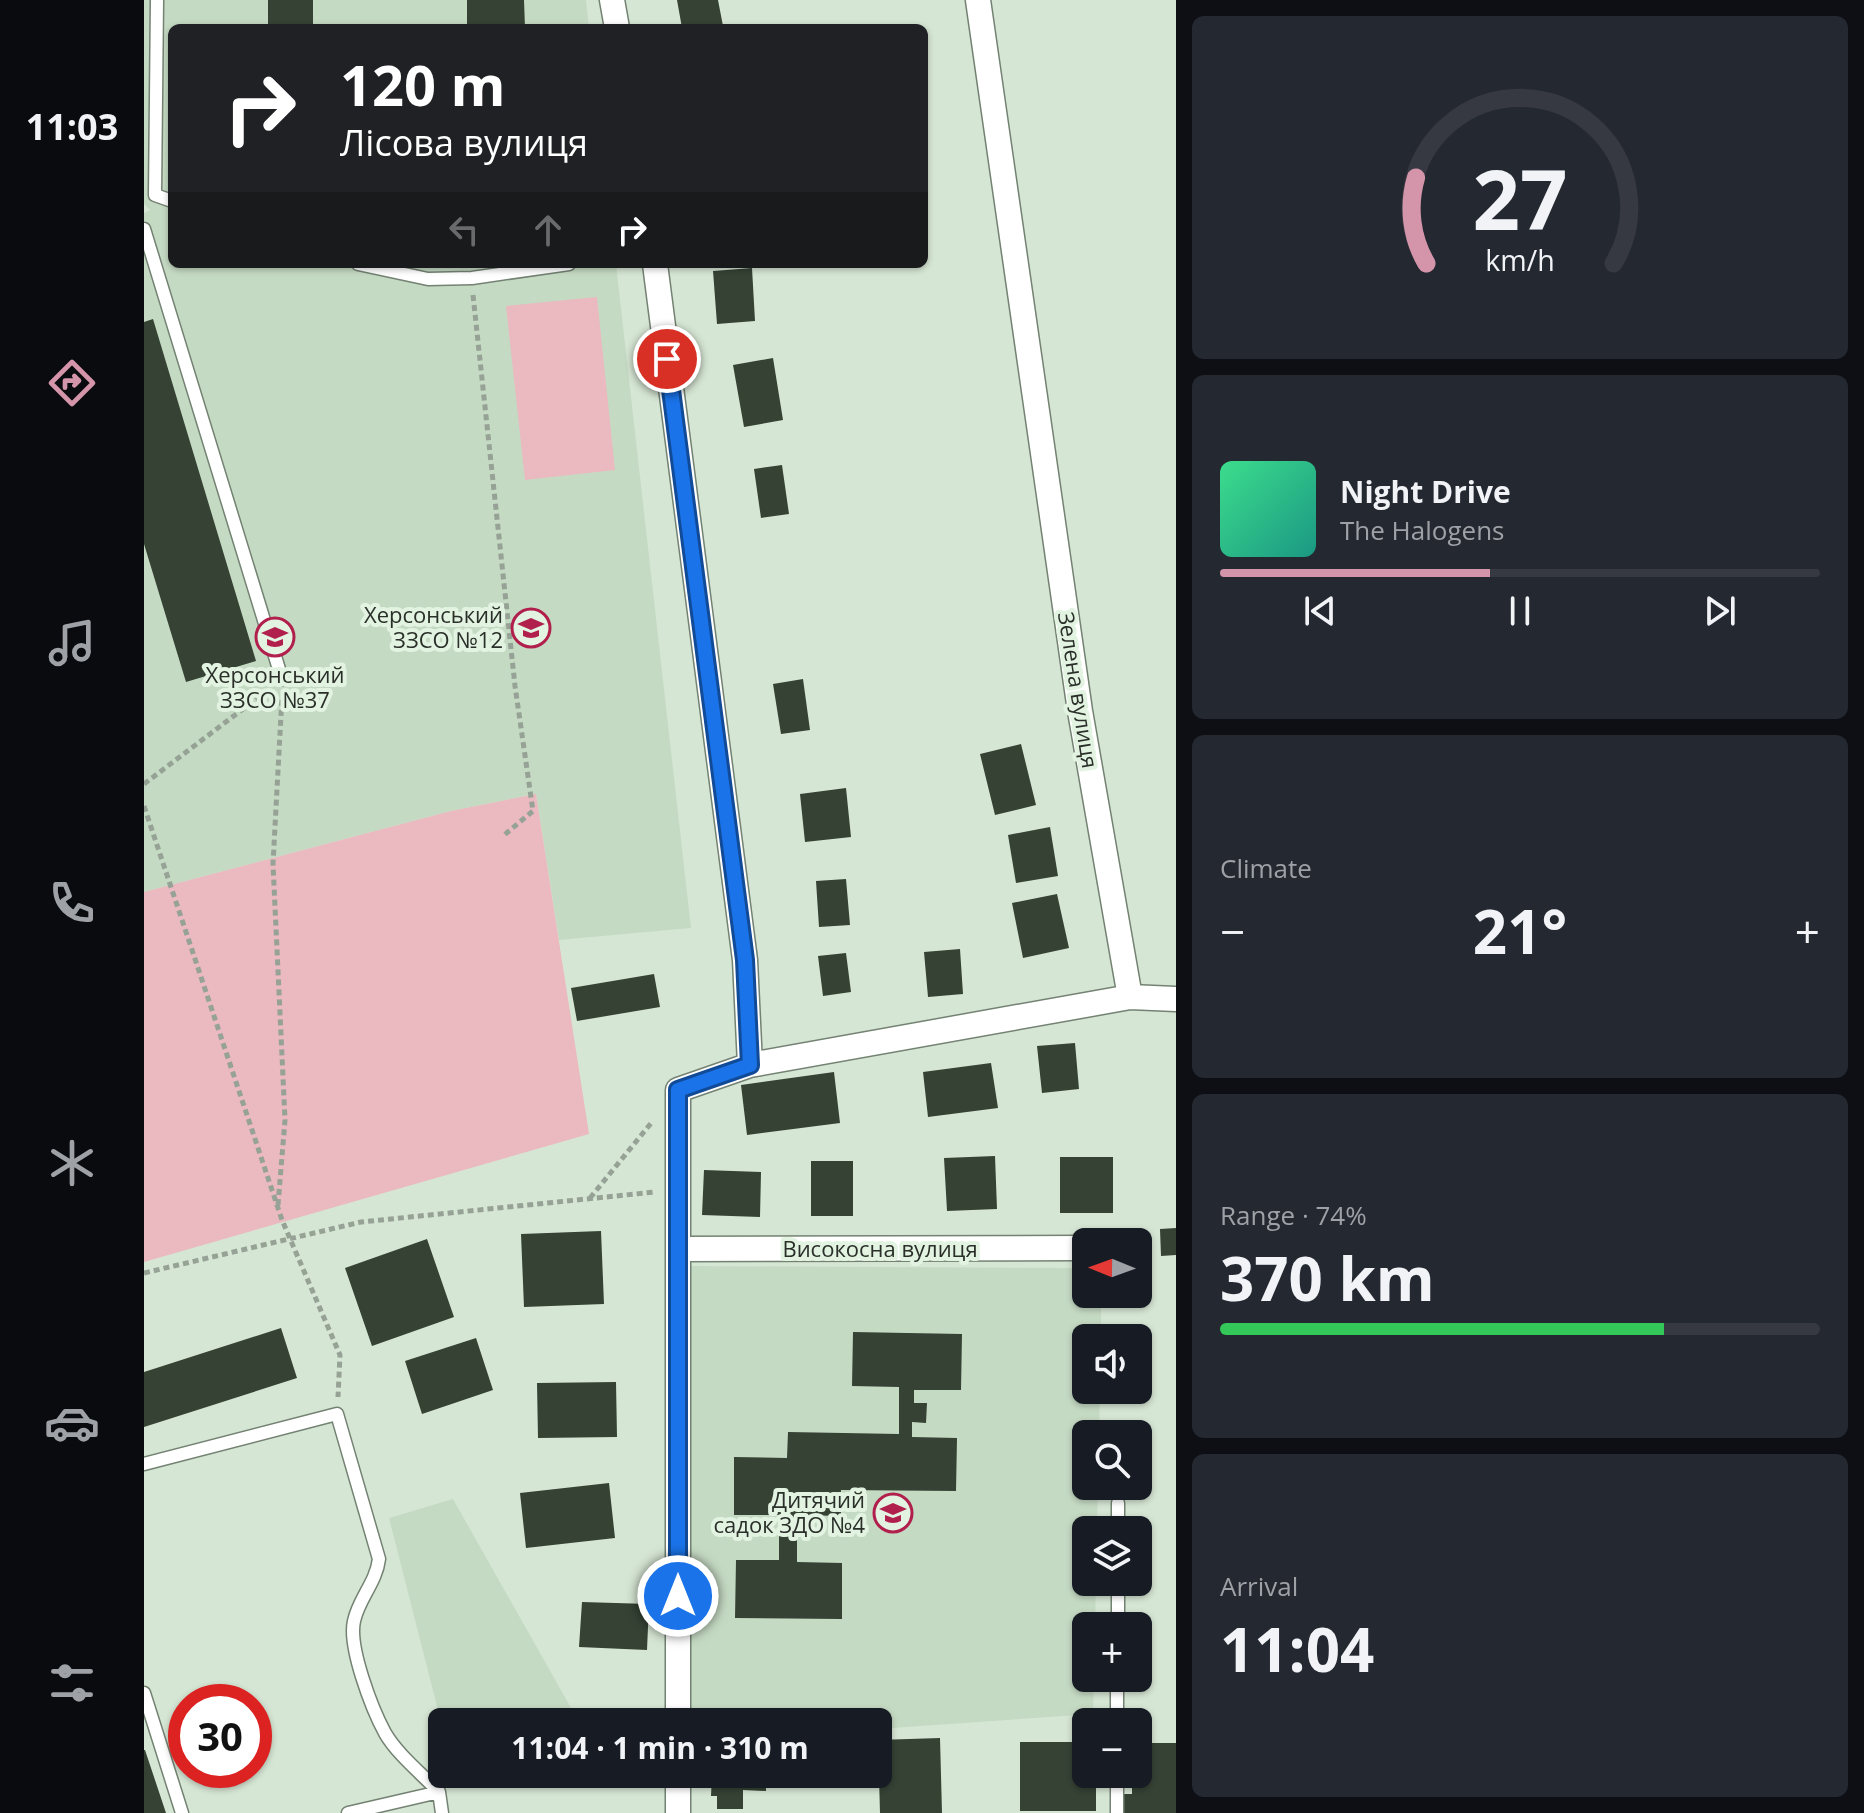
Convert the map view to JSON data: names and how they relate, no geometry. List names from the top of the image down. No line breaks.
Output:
{"streets":{"street":["Зелена вулиця","Високосна вулиця"]},"places":{"school or university":["Херсонський ЗЗСО №12","Херсонський ЗЗСО №37","Дитячий садок ЗДО №4"]},"north":"left","page":{"tabs":"11:03","turn":["120 m","Лісова вулиця"],"song":["Night Drive","The Halogens"],"tile":["Climate",["Range · 74%","370 km"],["Arrival","11:04"]],"heat":["−","21°","+"],"map_buttons":["+","−"],"limit":"30","trip":"11:04 · 1 min · 310 m","gauge":["27","km/h"]}}
